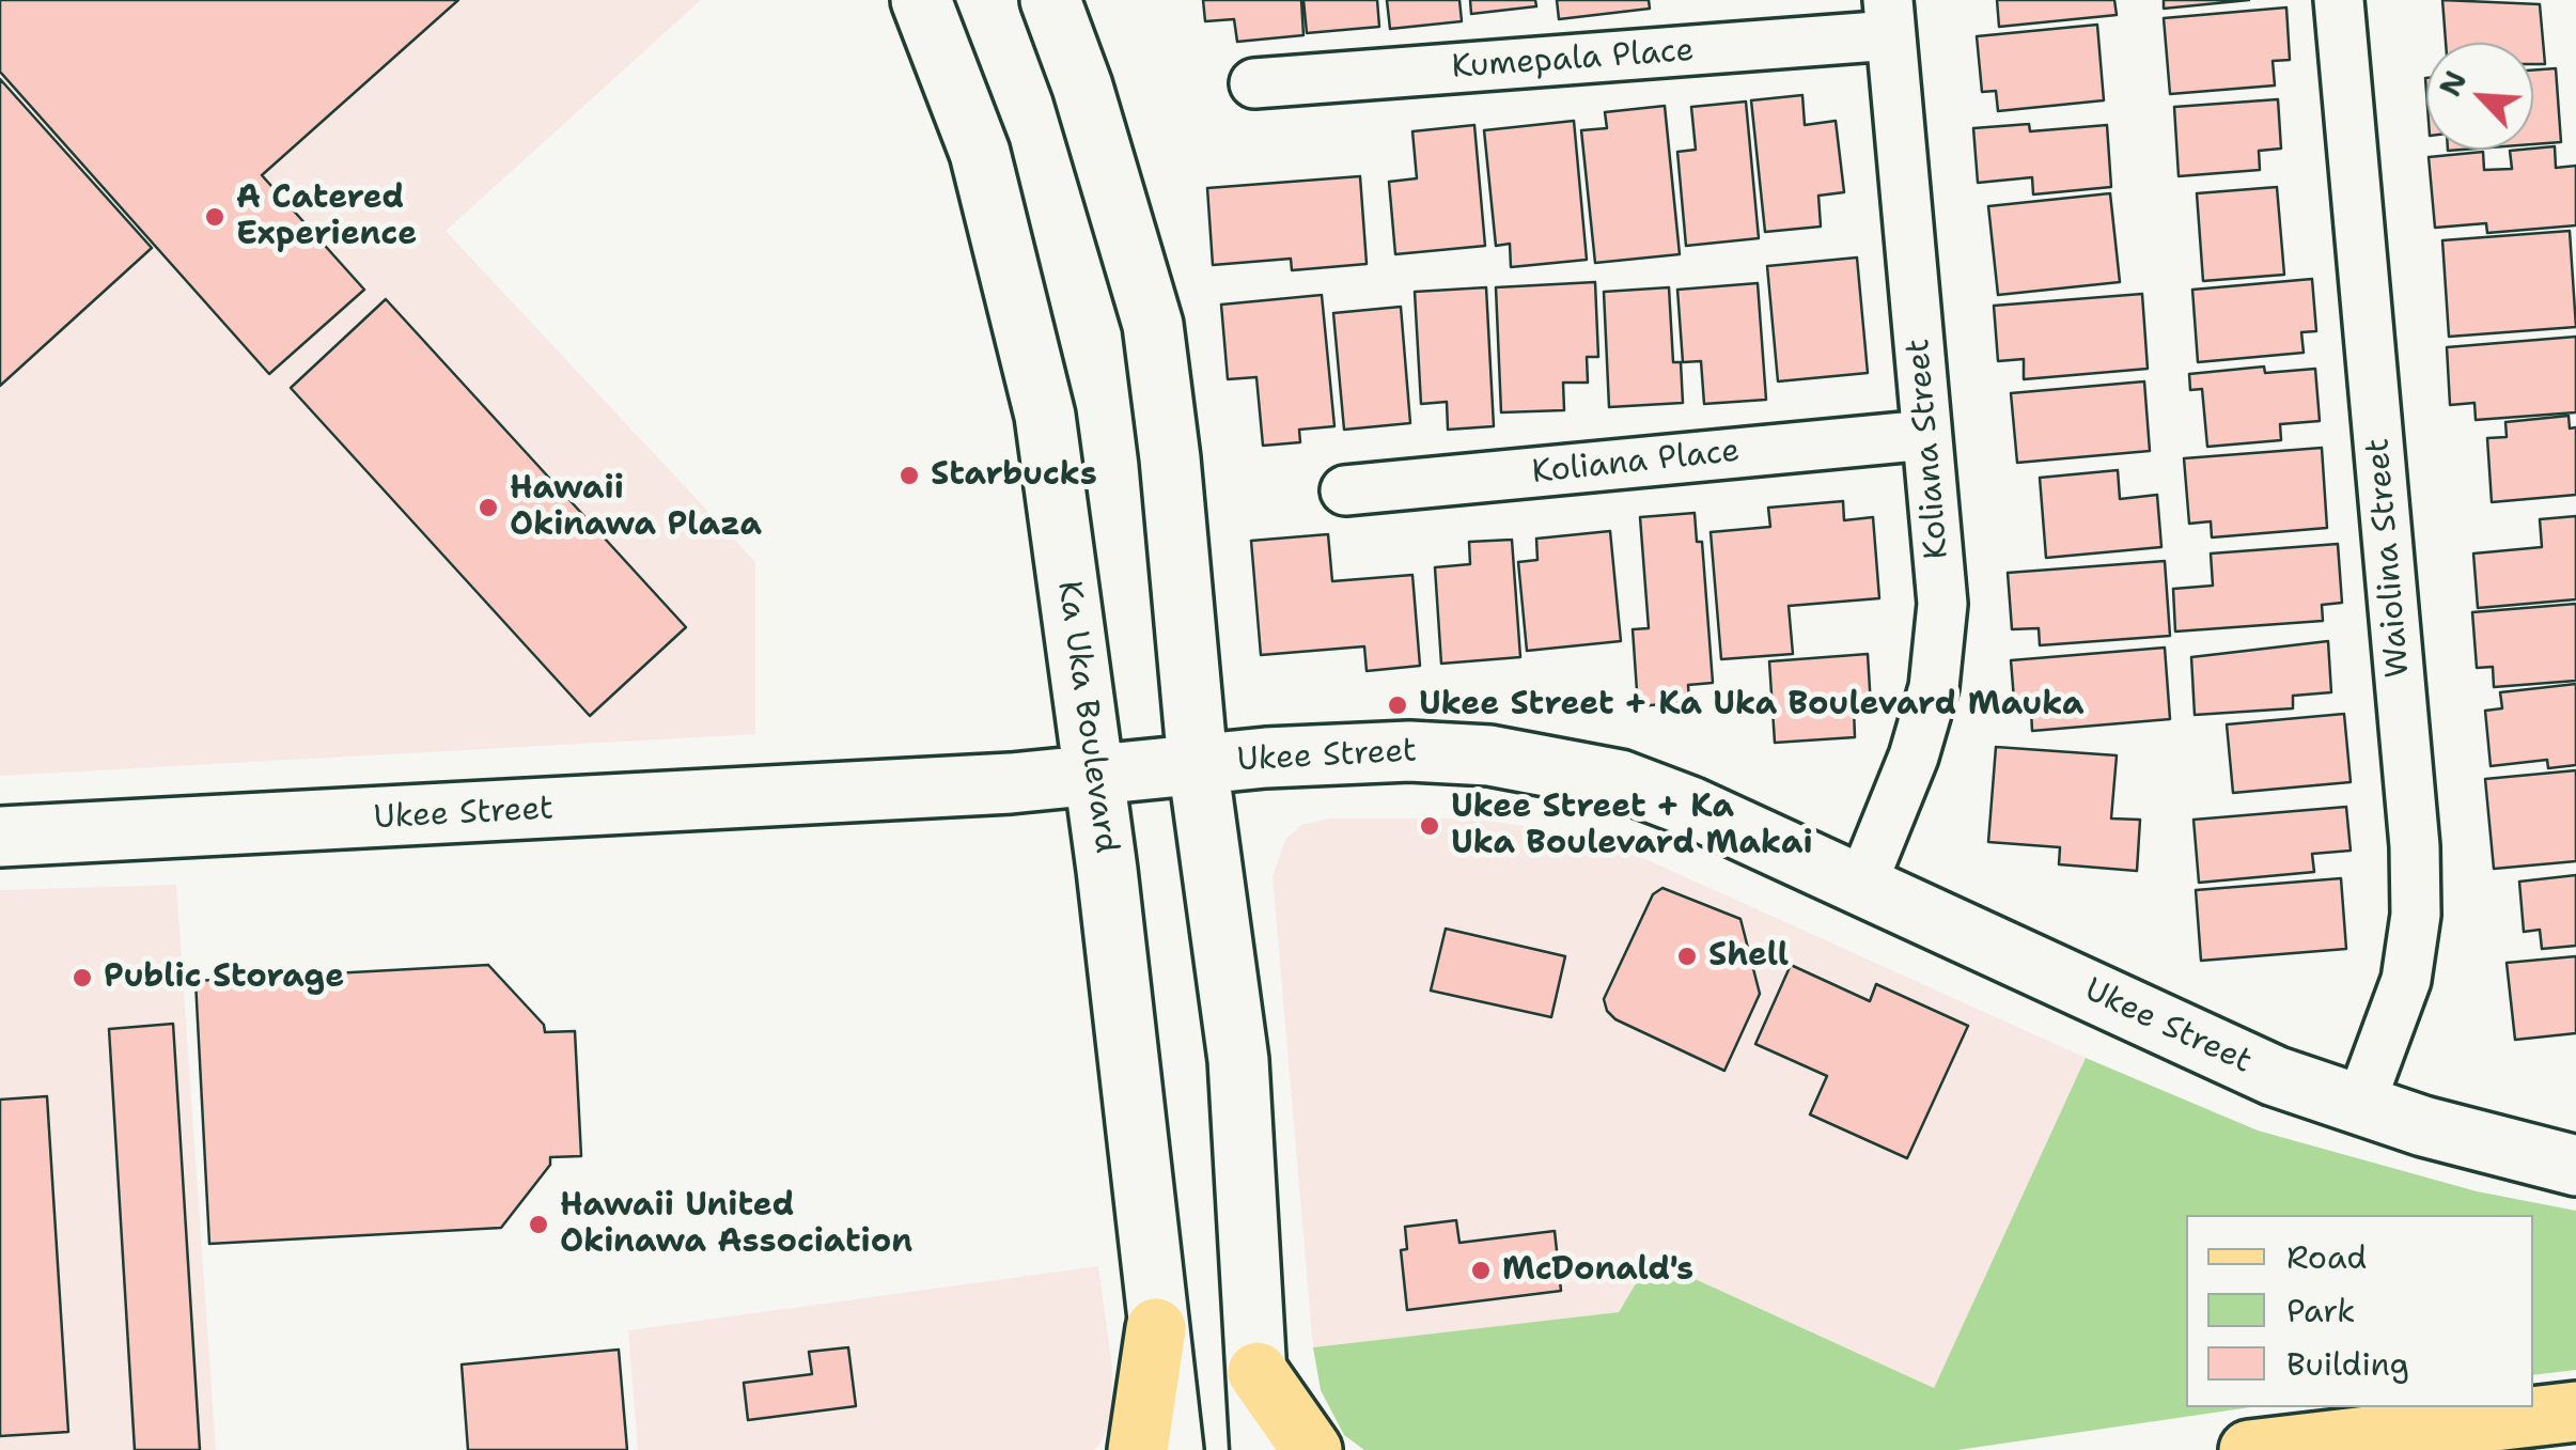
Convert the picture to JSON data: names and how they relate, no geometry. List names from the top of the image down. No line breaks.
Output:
{"streets":{"main road":["Ka Uka Boulevard","Ukee Street"],"street":["Kumepala Place","Koliana Street","Koliana Place","Waiolina Street"]},"crossings":[["Kumepala Place","Koliana Street"],["Koliana Street","Koliana Place"],["Koliana Street","Ukee Street"],["Waiolina Street","Ukee Street"],["Ka Uka Boulevard","Ukee Street"]],"places":["A Catered Experience","Starbucks","Hawaii Okinawa Plaza","Ukee Street + Ka Uka Boulevard Mauka","Ukee Street + Ka Uka Boulevard Makai","Shell","Public Storage","Hawaii United Okinawa Association","McDonald's"],"legend":["Road","Park","Building"],"north":"top left"}
